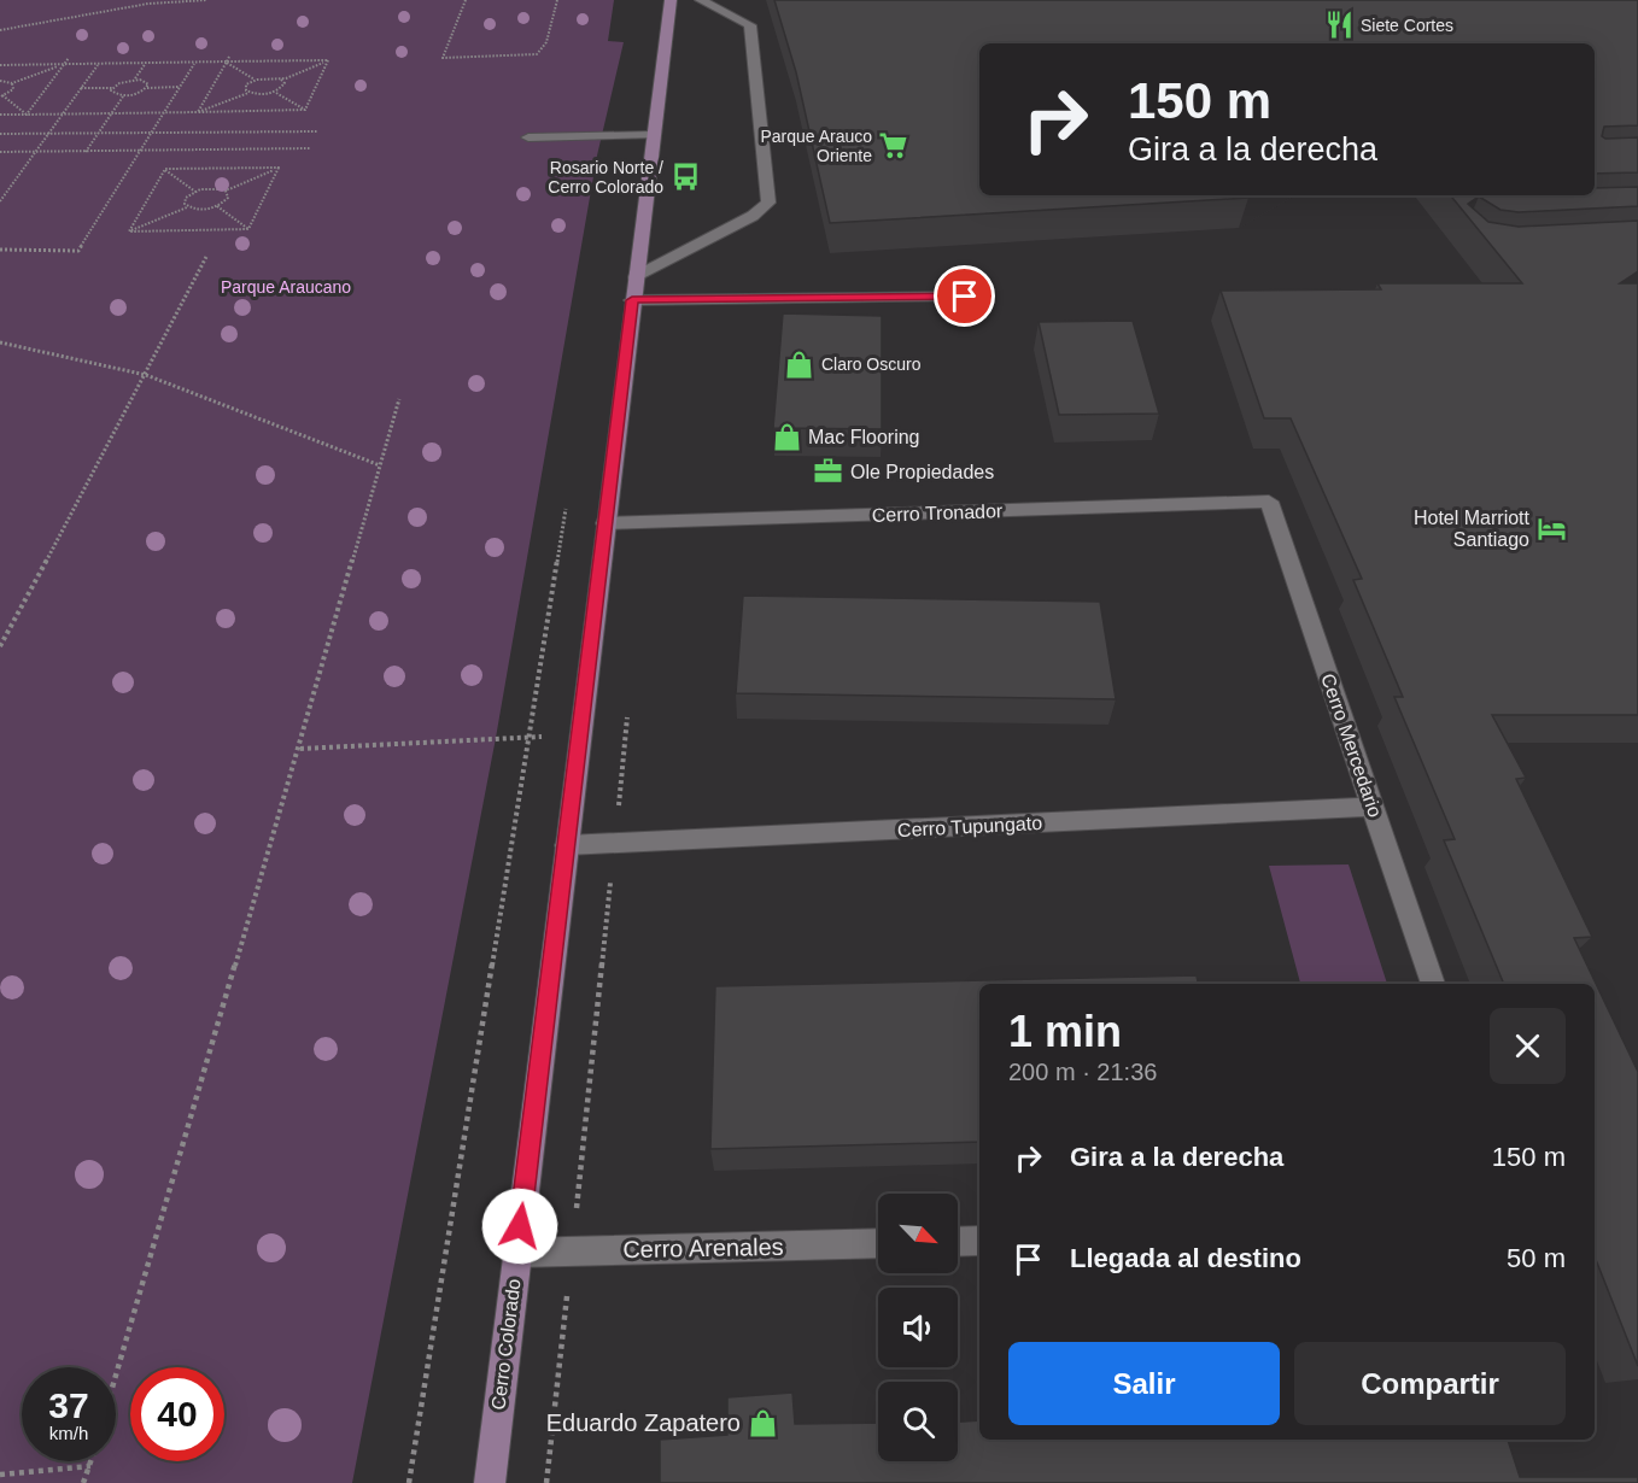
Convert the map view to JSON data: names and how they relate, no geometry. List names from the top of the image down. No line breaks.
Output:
{"streets":{"street":["Cerro Tronador","Cerro Mercedario","Cerro Tupungato","Cerro Arenales","Cerro Colorado"]},"crossings":[["Cerro Tronador","Cerro Mercedario"],["Cerro Tronador","Cerro Colorado"],["Cerro Mercedario","Cerro Tupungato"],["Cerro Tupungato","Cerro Colorado"],["Cerro Arenales","Cerro Colorado"]],"parks":["Parque Araucano"],"places":{"restaurant":["Siete Cortes"],"supermarket":["Parque Arauco Oriente"],"bus stop":["Rosario Norte / Cerro Colorado"],"shop":["Claro Oscuro","Mac Flooring","Eduardo Zapatero"],"office":["Ole Propiedades"],"hotel":["Hotel Marriott Santiago"]},"north":"bottom right","page":{"turn":["150 m","Gira a la derecha"],"heading":["1 min","200 m · 21:36"],"list":[{"name":"Gira a la derecha","value":"150 m"},{"name":"Llegada al destino","value":"50 m"}],"buttons":["Salir","Compartir"],"speed":"37 km/h","limit":"40"}}
